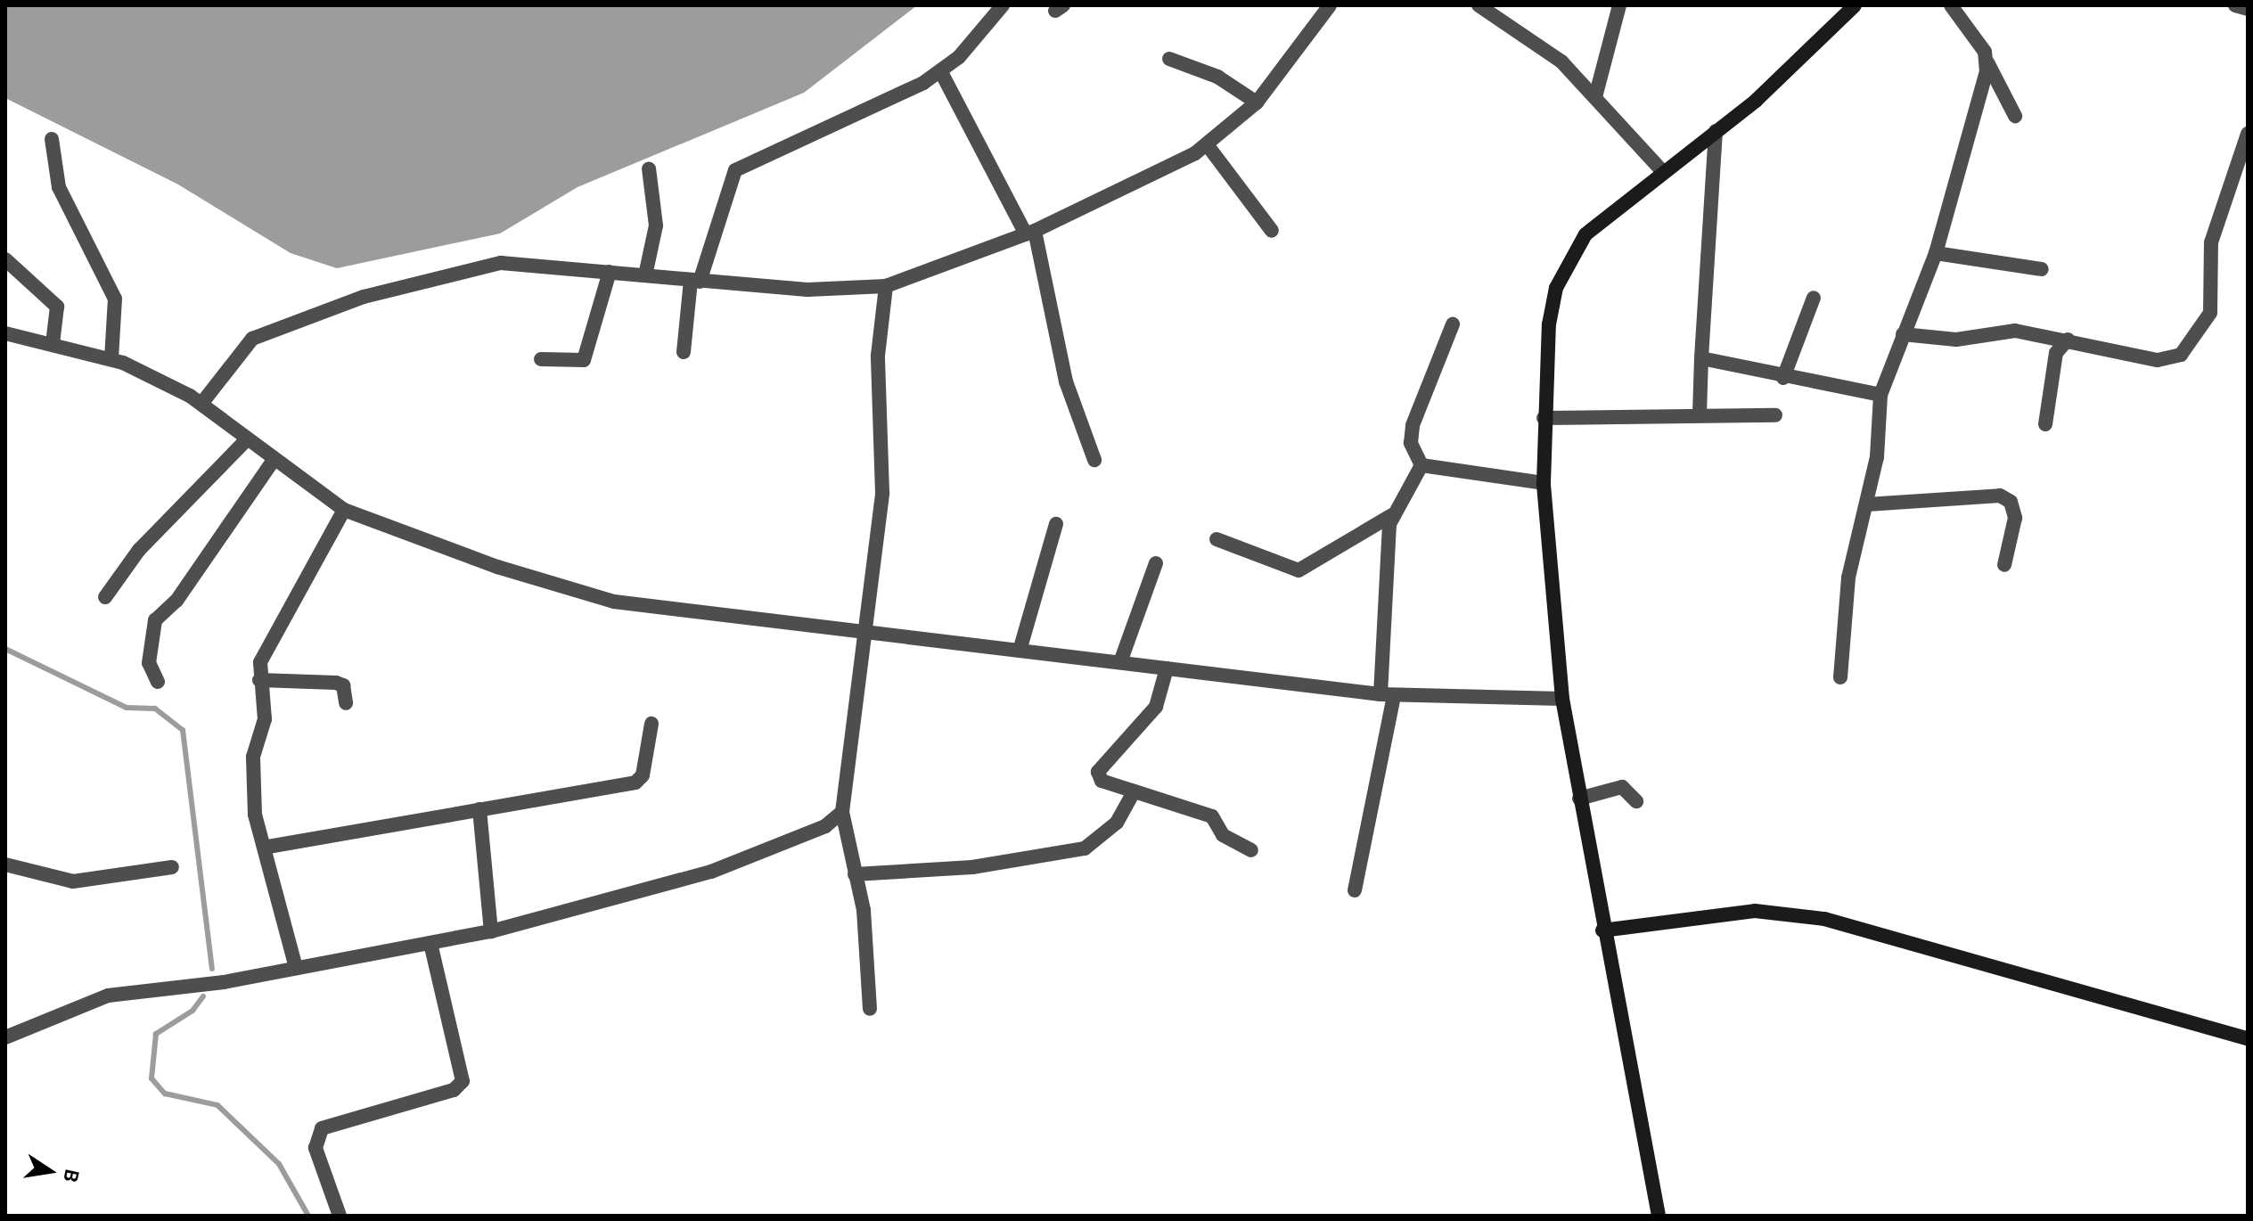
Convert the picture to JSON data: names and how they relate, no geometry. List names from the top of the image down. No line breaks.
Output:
{"north":"right"}
